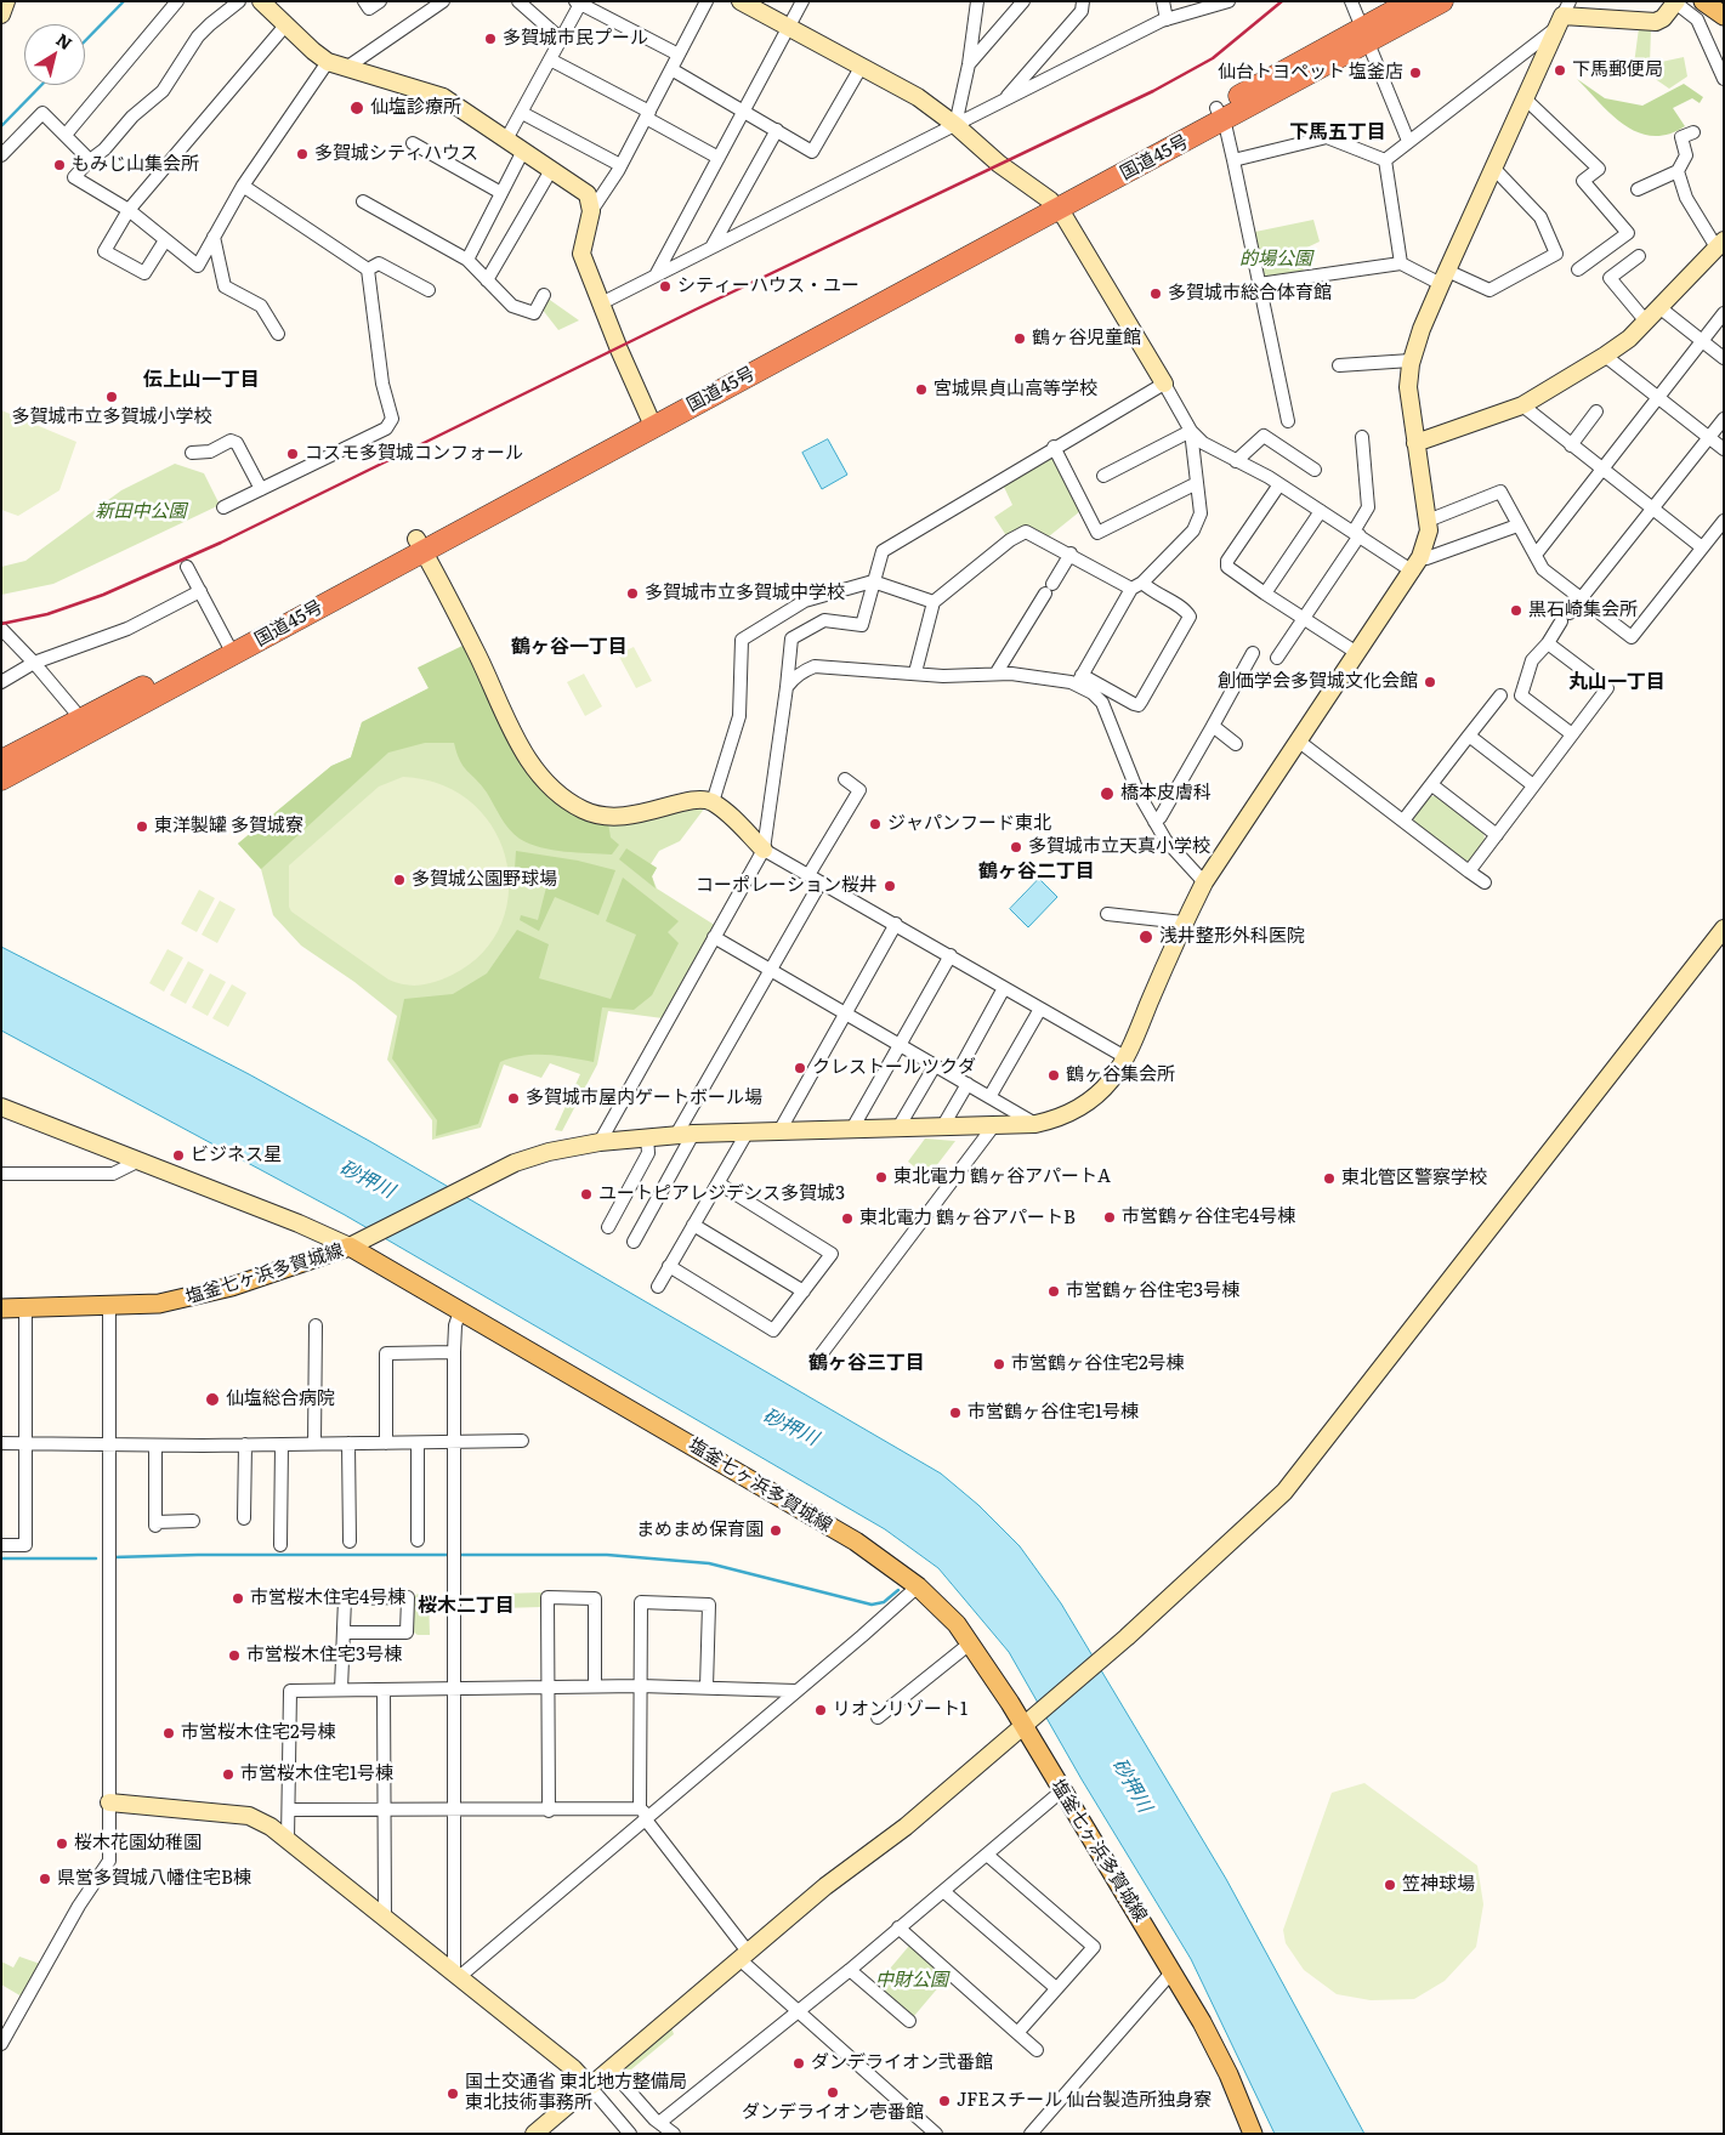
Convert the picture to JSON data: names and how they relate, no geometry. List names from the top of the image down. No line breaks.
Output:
{"streets":{"highway":["国道45号"],"main road":["塩釜七ヶ浜多賀城線"]},"districts":["下馬五丁目","伝上山一丁目","鶴ヶ谷一丁目","丸山一丁目","鶴ヶ谷二丁目","鶴ヶ谷三丁目","桜木二丁目"],"water":["砂押川"],"parks":["的場公園","新田中公園","中財公園"],"places":["多賀城市民プール","下馬郵便局","仙台トヨペット 塩釜店","仙塩診療所","多賀城シティハウス","もみじ山集会所","シティーハウス・ユー","多賀城市総合体育館","鶴ヶ谷児童館","宮城県貞山高等学校","多賀城市立多賀城小学校","コスモ多賀城コンフォール","多賀城市立多賀城中学校","黒石崎集会所","創価学会多賀城文化会館","橋本皮膚科","ジャパンフード東北","東洋製罐 多賀城寮","多賀城市立天真小学校","多賀城公園野球場","コーポレーション桜井","浅井整形外科医院","クレストールツクダ","鶴ヶ谷集会所","多賀城市屋内ゲートボール場","ビジネス星","東北電力 鶴ヶ谷アパートA","東北管区警察学校","ユートピアレジデンス多賀城3","市営鶴ヶ谷住宅4号棟","東北電力 鶴ヶ谷アパートB","市営鶴ヶ谷住宅3号棟","市営鶴ヶ谷住宅2号棟","仙塩総合病院","市営鶴ヶ谷住宅1号棟","まめまめ保育園","市営桜木住宅4号棟","市営桜木住宅3号棟","リオンリゾート1","市営桜木住宅2号棟","市営桜木住宅1号棟","桜木花園幼稚園","県営多賀城八幡住宅B棟","笠神球場","ダンデライオン弐番館","ダンデライオン壱番館","国土交通省 東北地方整備局 東北技術事務所","JFEスチール 仙台製造所独身寮"],"north":"top right"}
